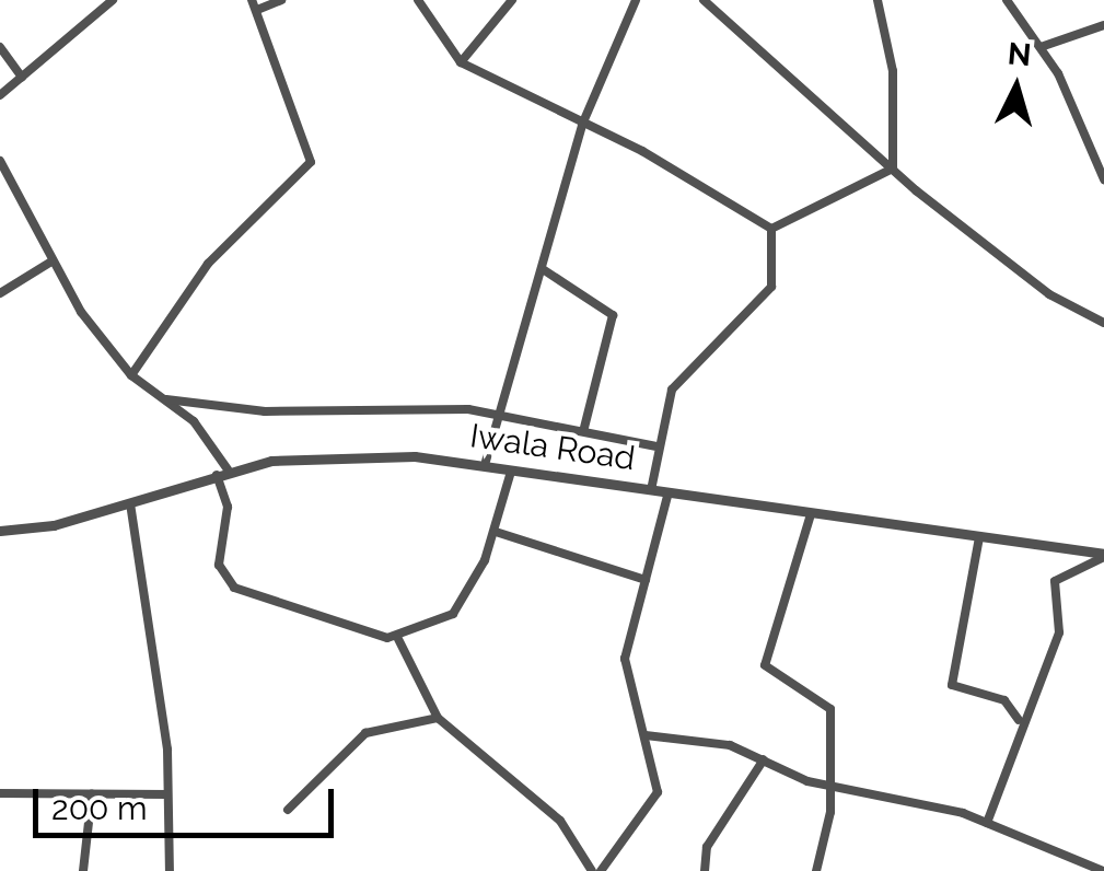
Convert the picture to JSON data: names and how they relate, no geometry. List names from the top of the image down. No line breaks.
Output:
{"streets":{"street":["Iwala Road"]},"scale_bar":"200 m","north":"top"}
